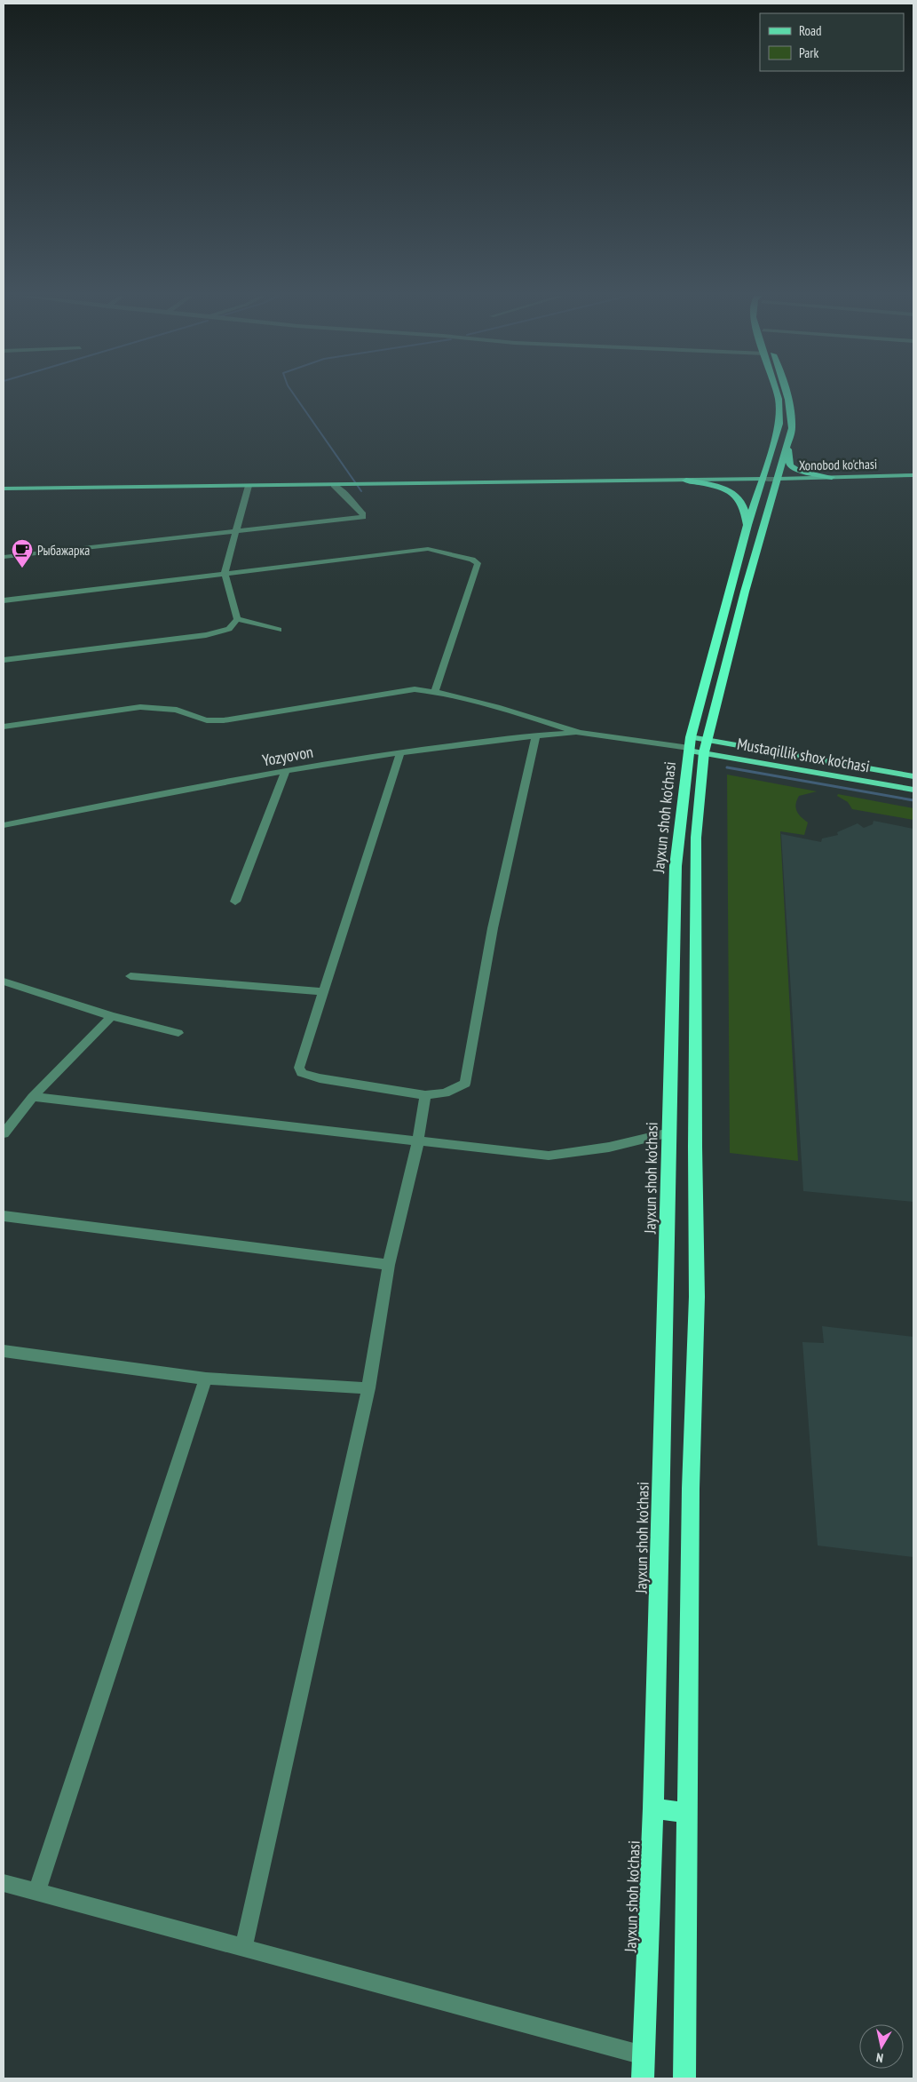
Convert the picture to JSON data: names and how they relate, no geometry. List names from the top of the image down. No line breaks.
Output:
{"streets":{"highway":["Jayxun shoh ko'chasi"],"main road":["Xonobod ko'chasi","Mustaqillik shox ko'chasi"],"street":["Yozyovon"]},"crossings":[["Xonobod ko'chasi","Jayxun shoh ko'chasi"],["Mustaqillik shox ko'chasi","Jayxun shoh ko'chasi"]],"places":{"cafe":["Рыбажарка"]},"legend":["Road","Park"],"north":"bottom"}
